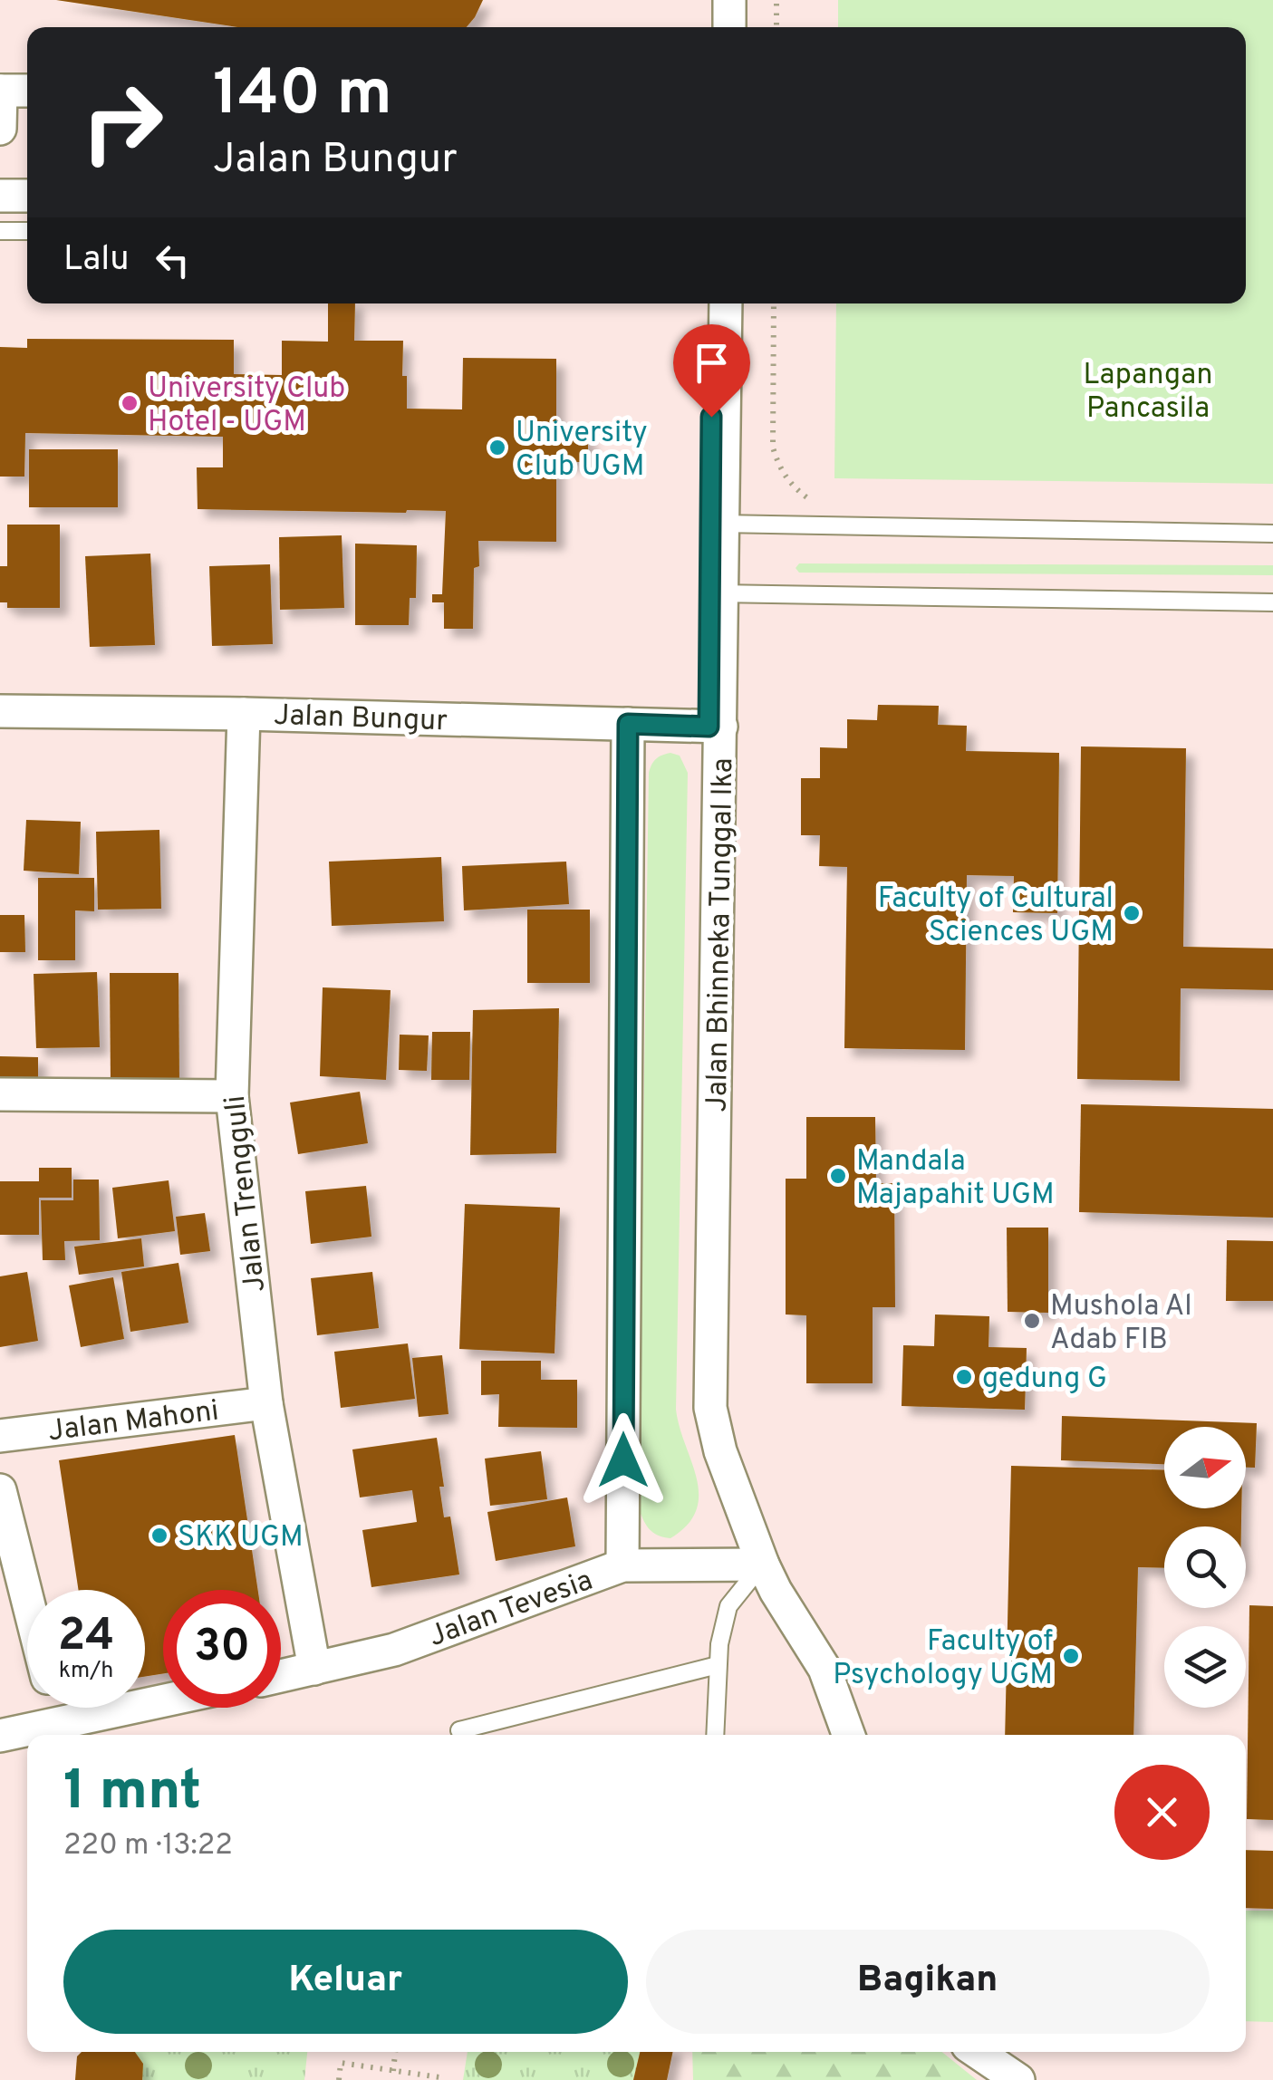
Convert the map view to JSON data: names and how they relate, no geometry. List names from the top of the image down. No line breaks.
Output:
{"streets":{"street":["Jalan Bungur","Jalan Bhinneka Tunggal Ika","Jalan Trengguli","Jalan Mahoni","Jalan Tevesia"]},"crossings":[["Jalan Bungur","Jalan Bhinneka Tunggal Ika"],["Jalan Bungur","Jalan Trengguli"],["Jalan Bhinneka Tunggal Ika","Jalan Tevesia"],["Jalan Trengguli","Jalan Mahoni"],["Jalan Trengguli","Jalan Tevesia"]],"parks":["Lapangan Pancasila"],"places":["University Club Hotel - UGM","University Club UGM","Faculty of Cultural Sciences UGM","Mandala Majapahit UGM","Mushola Al Adab FIB","gedung G","SKK UGM","Faculty of Psychology UGM"],"north":"right","page":{"turn":["140 m","Jalan Bungur"],"then":"Lalu","speed":"24 km/h","limit":"30","heading":["1 mnt","220 m · 13:22"],"buttons":["Keluar","Bagikan"]}}
